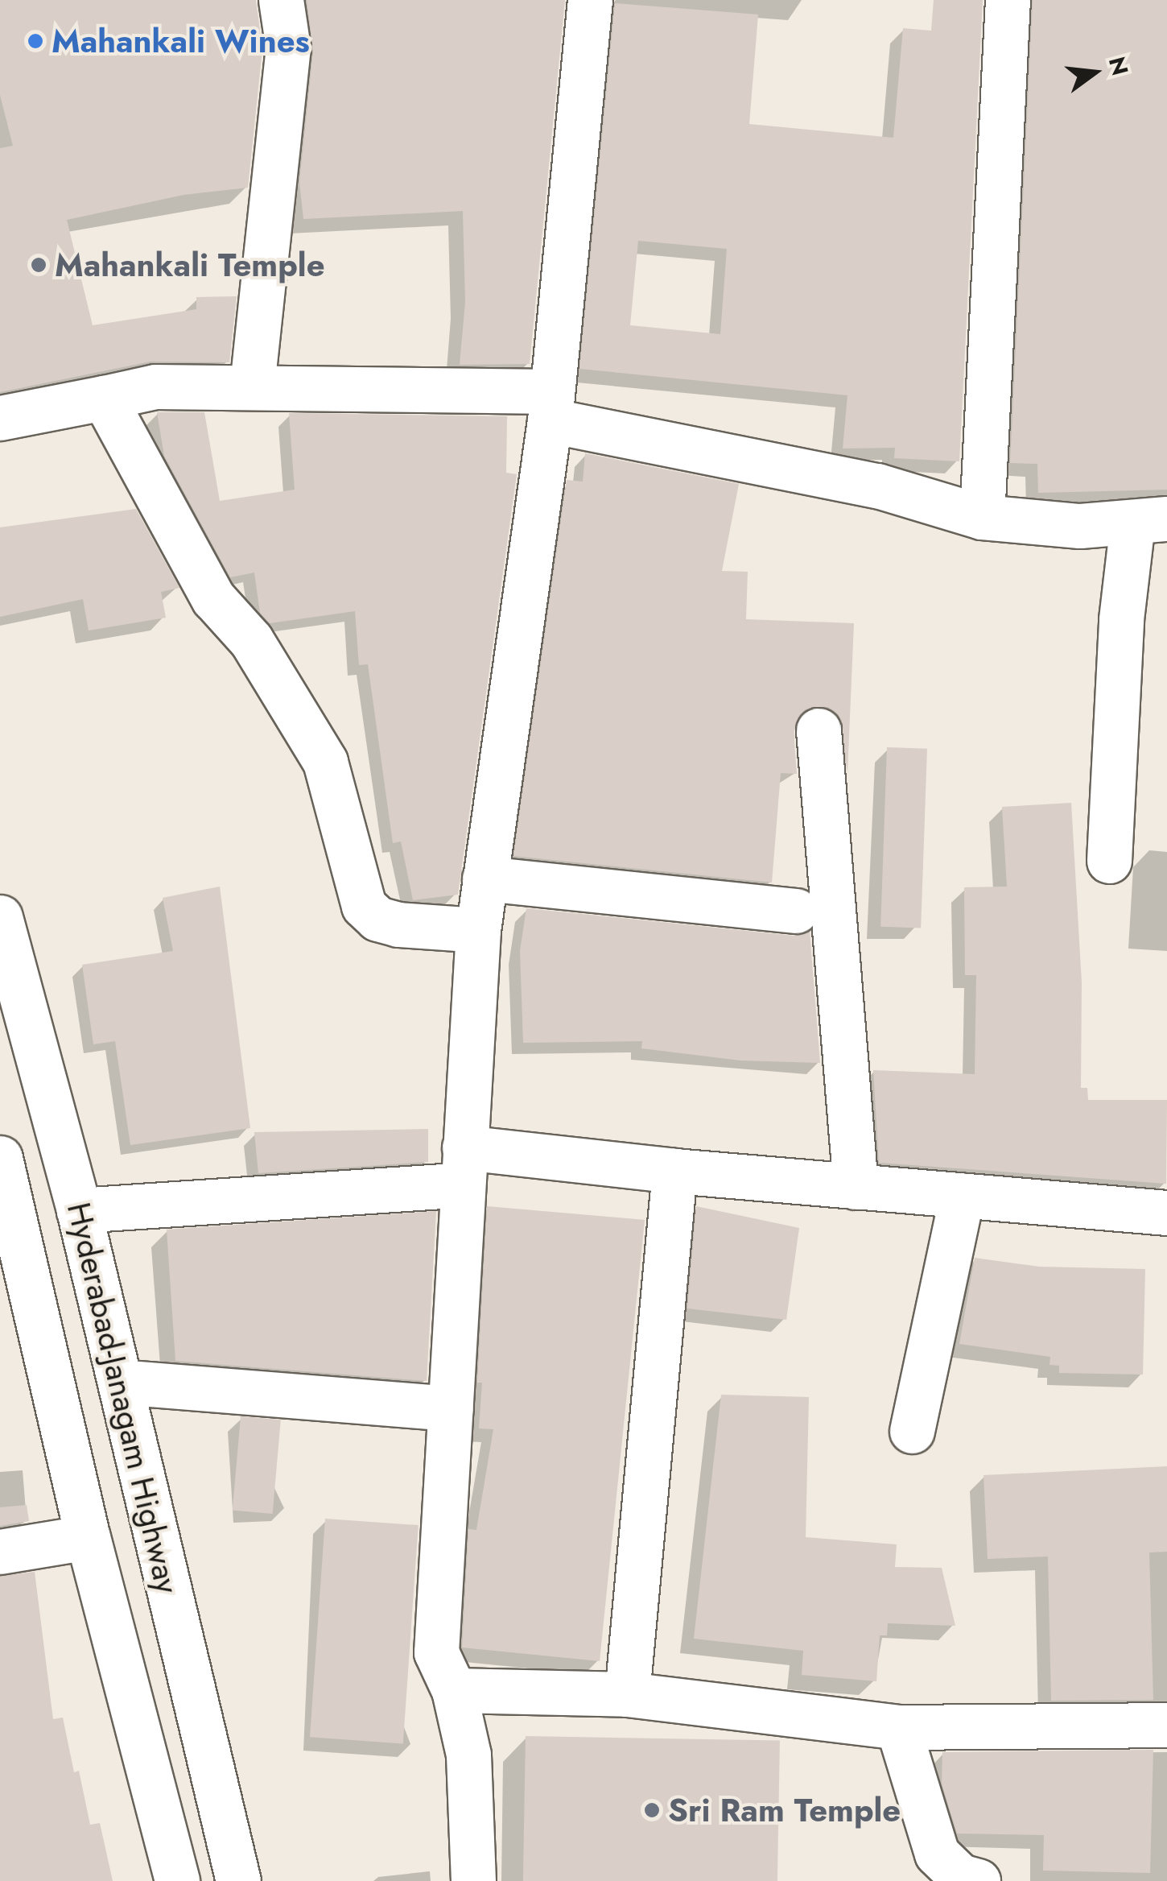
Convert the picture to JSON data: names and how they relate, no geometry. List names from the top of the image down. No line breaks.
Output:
{"streets":{"main road":["Hyderabad-Janagam Highway"]},"places":["Mahankali Wines","Mahankali Temple","Sri Ram Temple"],"north":"right"}
